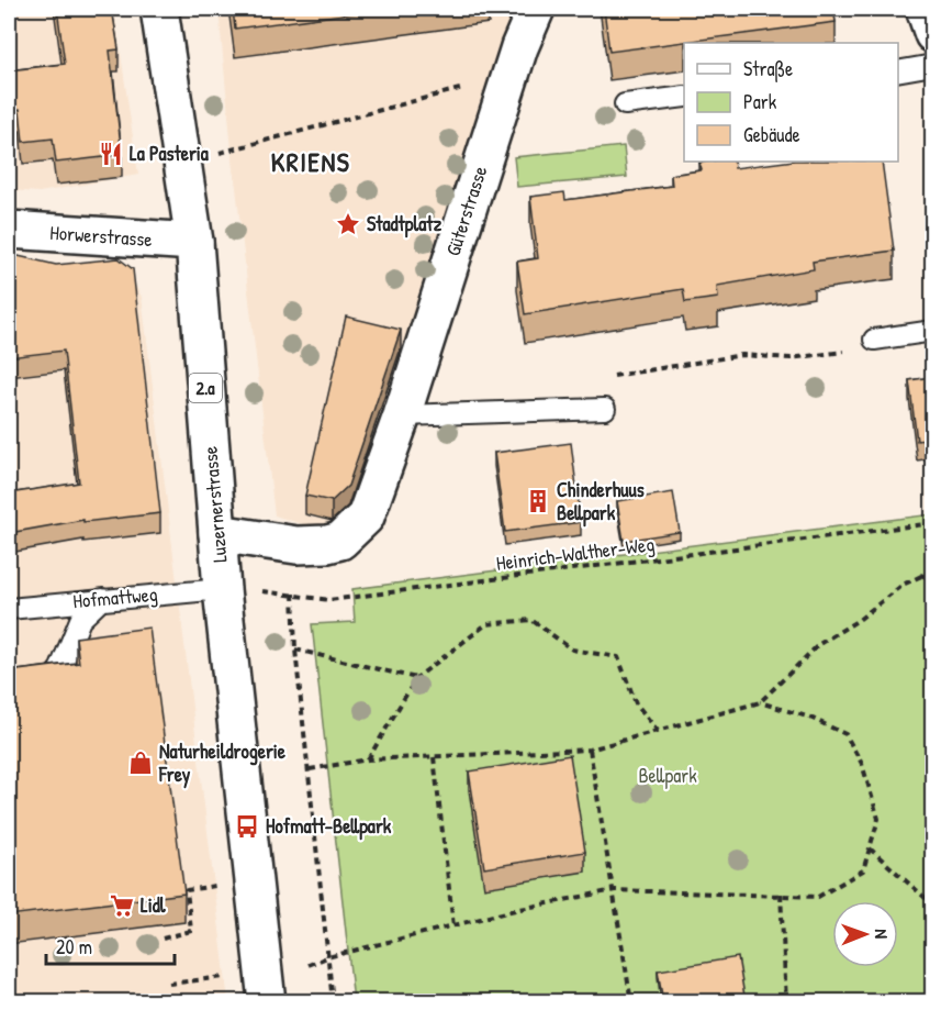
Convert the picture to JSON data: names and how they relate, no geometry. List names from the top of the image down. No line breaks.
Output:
{"streets":{"main road":["Güterstrasse","Horwerstrasse","2.a","Luzernerstrasse"],"lane":["Hofmattweg"],"path":["Heinrich-Walther-Weg"]},"crossings":[["Güterstrasse","Luzernerstrasse"],["Horwerstrasse","Luzernerstrasse"],["Luzernerstrasse","Heinrich-Walther-Weg"],["Luzernerstrasse","Hofmattweg"],["Heinrich-Walther-Weg","Hofmattweg"]],"districts":["KRIENS"],"parks":["Bellpark"],"places":{"restaurant":["La Pasteria"],"place":["Stadtplatz"],"building":["Chinderhuus Bellpark"],"shop":["Naturheildrogerie Frey"],"bus stop":["Hofmatt-Bellpark"],"supermarket":["Lidl"]},"legend":["Straße","Park","Gebäude"],"scale_bar":"20 m","north":"right"}
